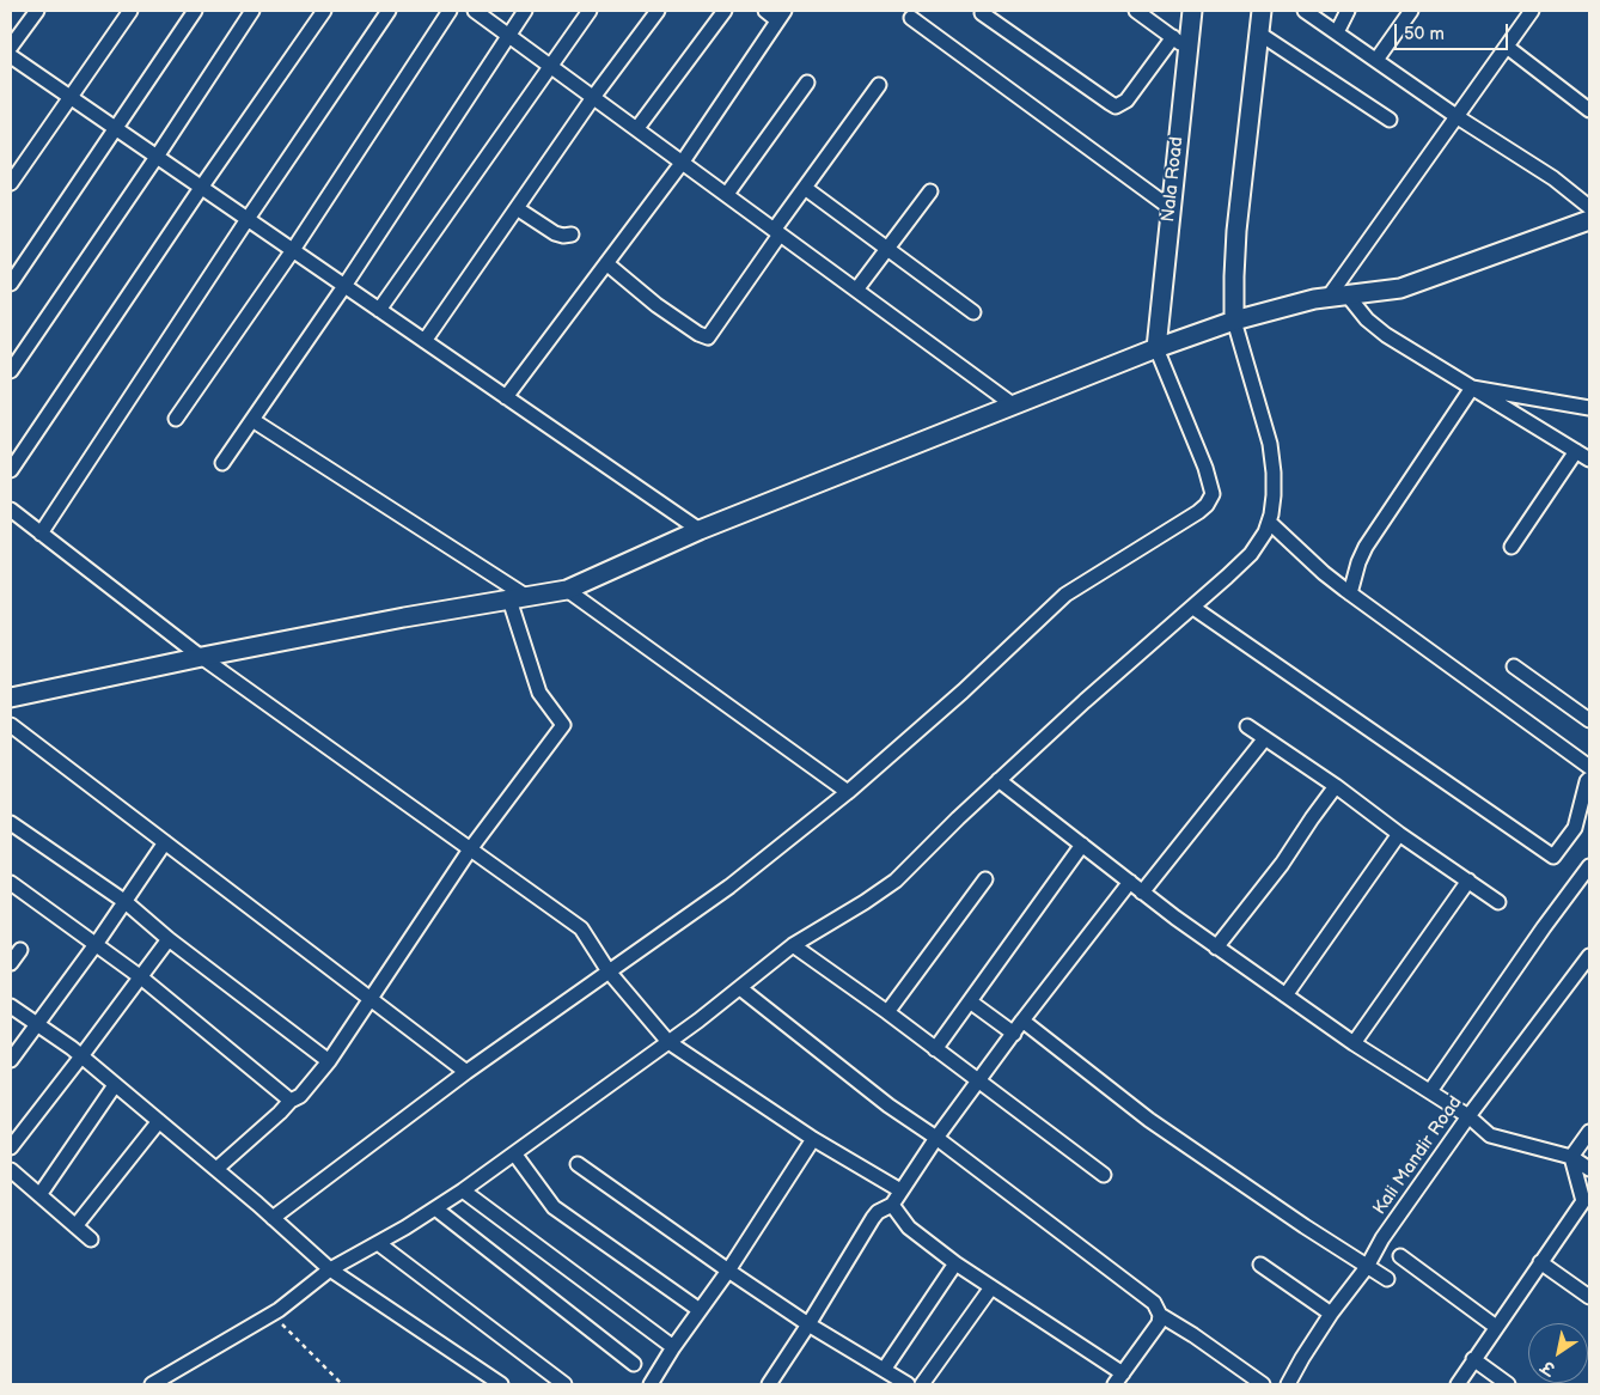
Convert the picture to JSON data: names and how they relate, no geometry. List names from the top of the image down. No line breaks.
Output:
{"streets":{"street":["Nala Road","Kali Mandir Road"]},"scale_bar":"50 m","north":"bottom left"}
